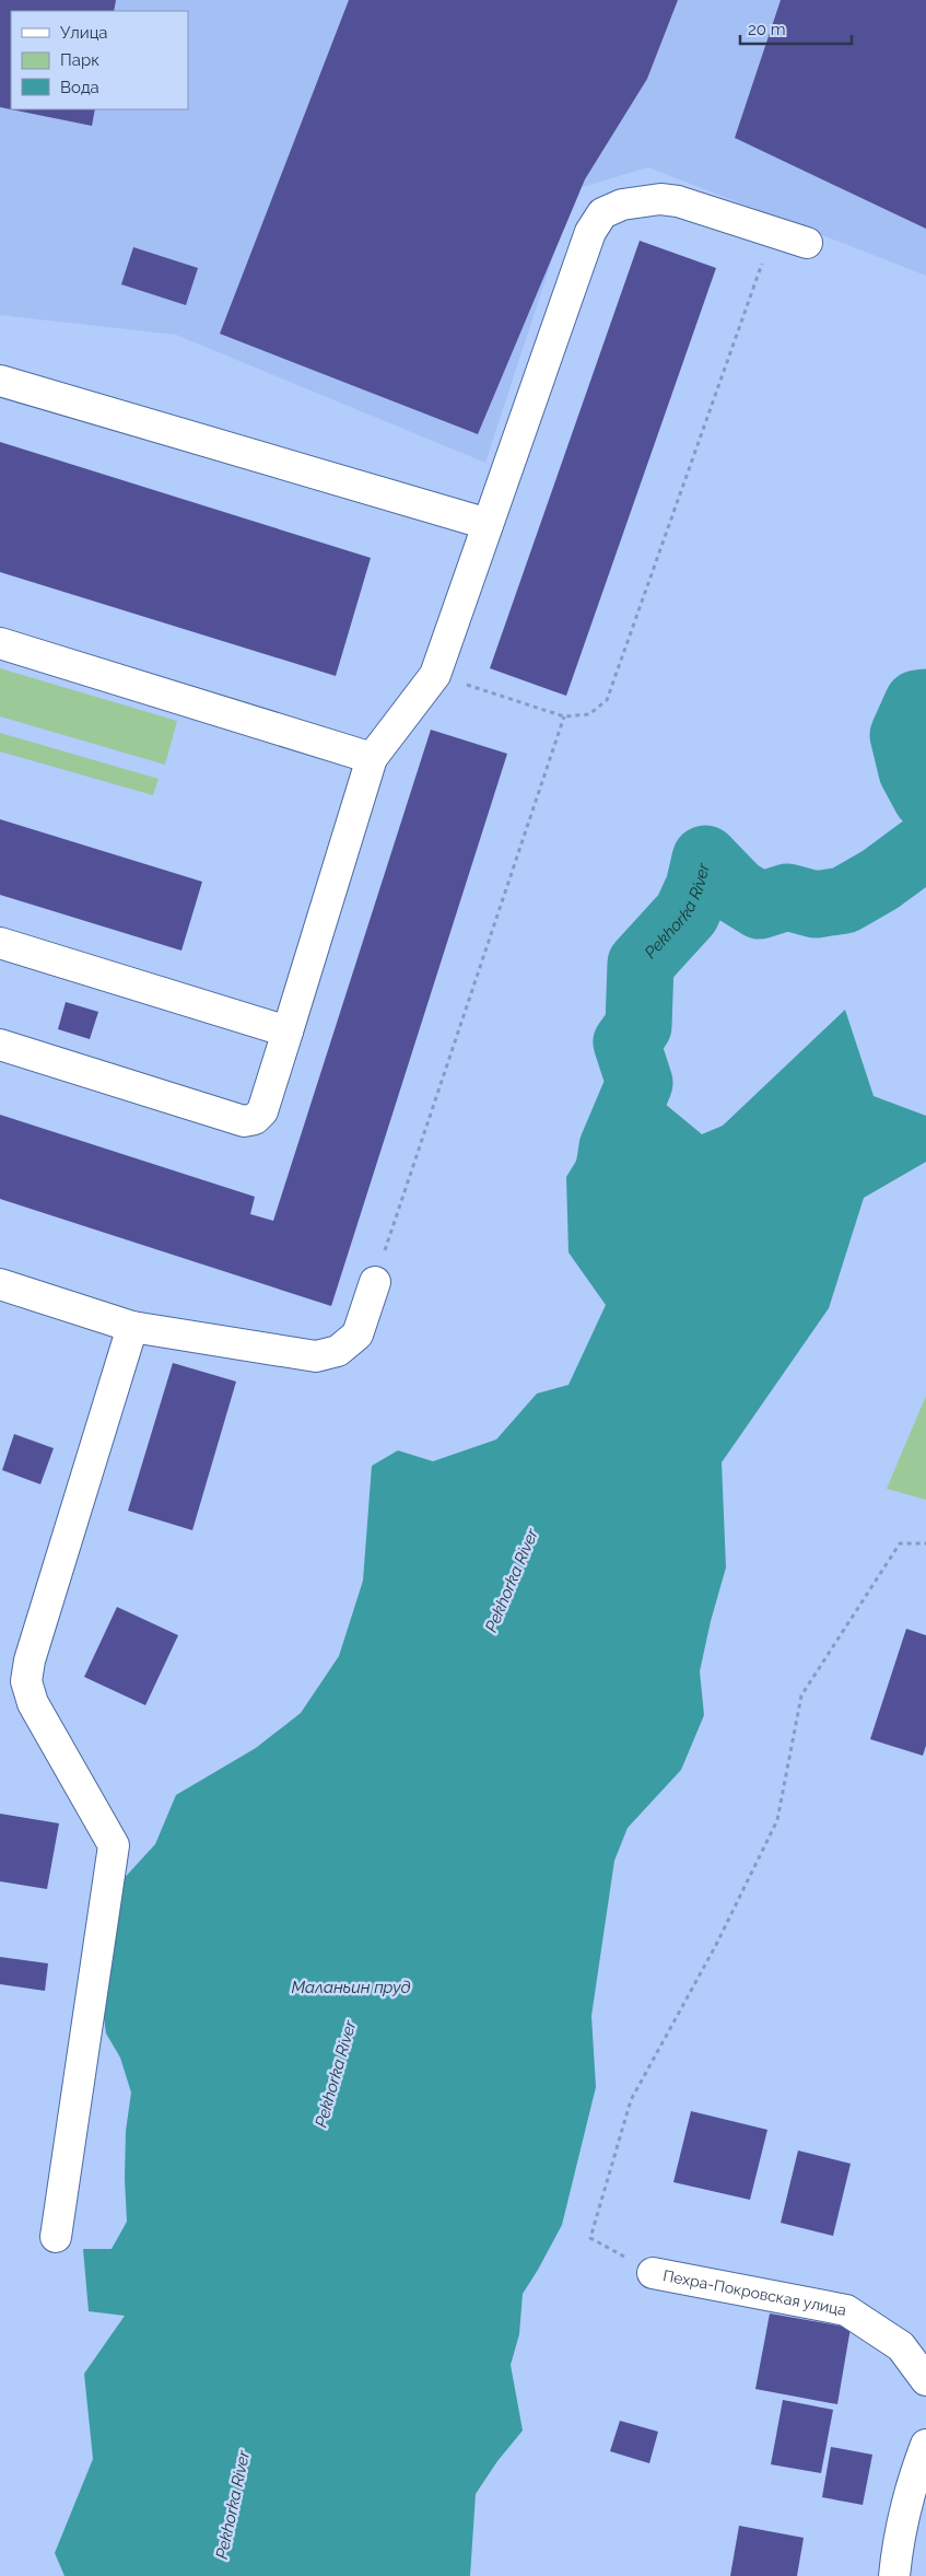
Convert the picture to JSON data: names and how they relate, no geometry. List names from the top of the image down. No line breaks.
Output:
{"streets":{"street":["Пехра-Покровская улица"]},"water":["Pekhorka River","Маланьин пруд"],"legend":["Улица","Парк","Вода"],"scale_bar":"20 m"}
